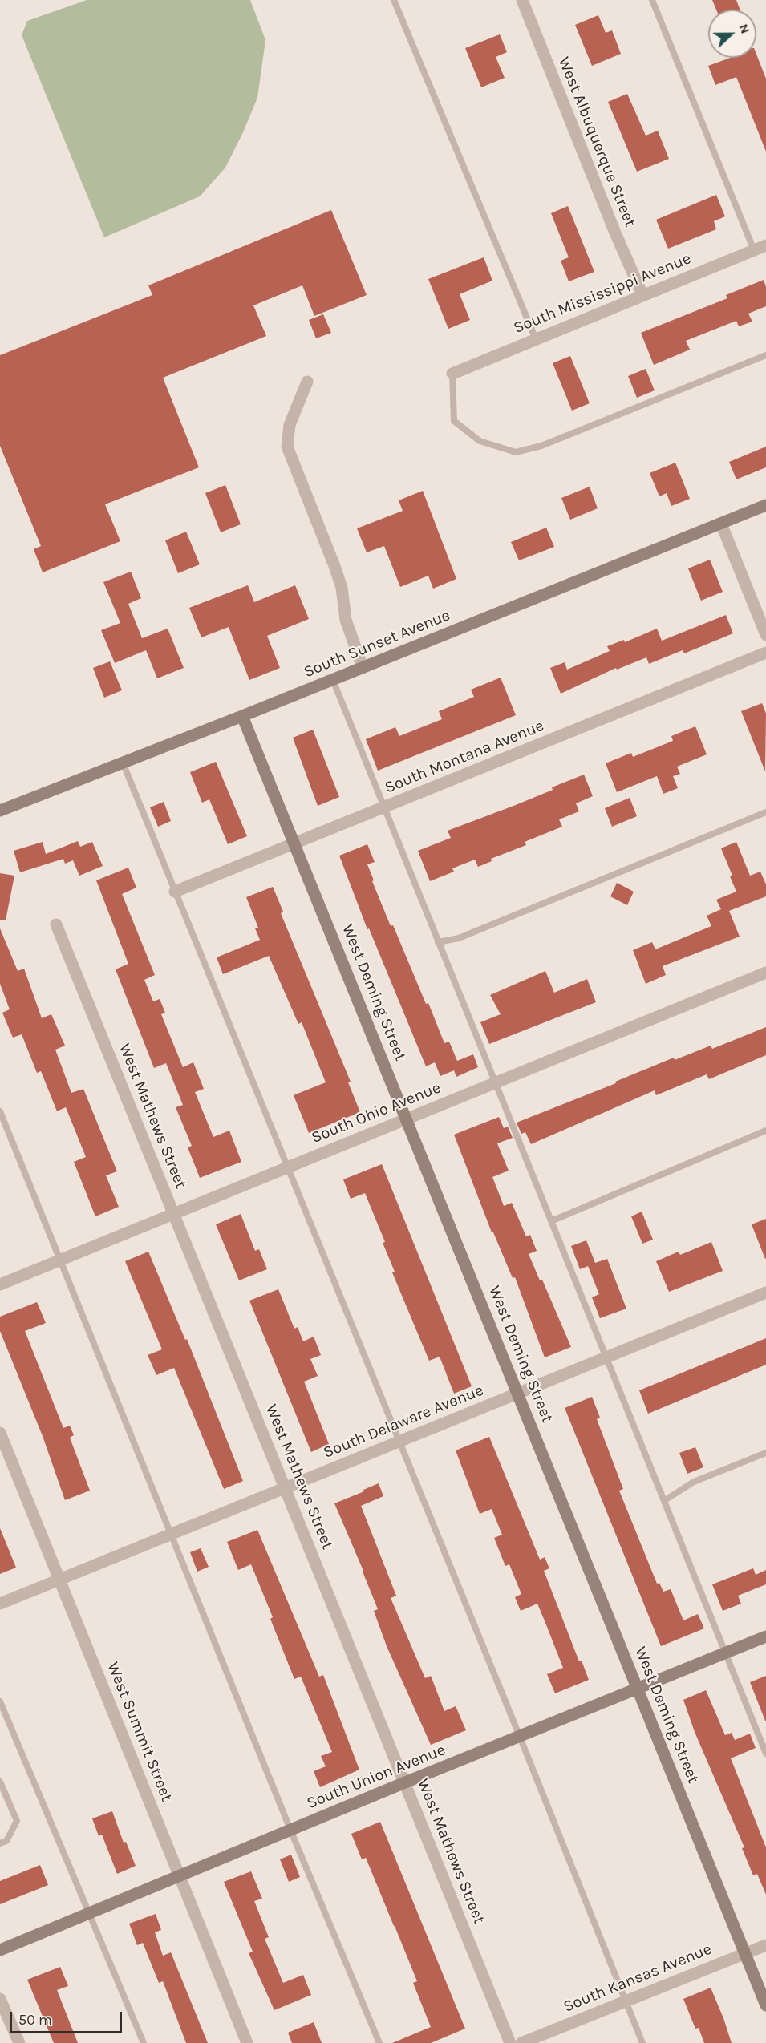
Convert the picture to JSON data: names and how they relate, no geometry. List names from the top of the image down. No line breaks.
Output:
{"streets":{"main road":["South Sunset Avenue","West Deming Street","South Union Avenue"],"street":["West Albuquerque Street","South Mississippi Avenue","South Montana Avenue","South Ohio Avenue","West Mathews Street","South Delaware Avenue","West Summit Street","South Kansas Avenue"]},"crossings":[["West Albuquerque Street","South Mississippi Avenue"],["South Sunset Avenue","West Deming Street"],["South Montana Avenue","West Deming Street"],["West Deming Street","South Ohio Avenue"],["West Deming Street","South Delaware Avenue"],["West Deming Street","South Union Avenue"],["West Deming Street","South Kansas Avenue"],["South Ohio Avenue","West Mathews Street"],["West Mathews Street","South Delaware Avenue"],["West Mathews Street","South Union Avenue"],["South Delaware Avenue","West Summit Street"],["West Summit Street","South Union Avenue"]],"scale_bar":"50 m","north":"right"}
